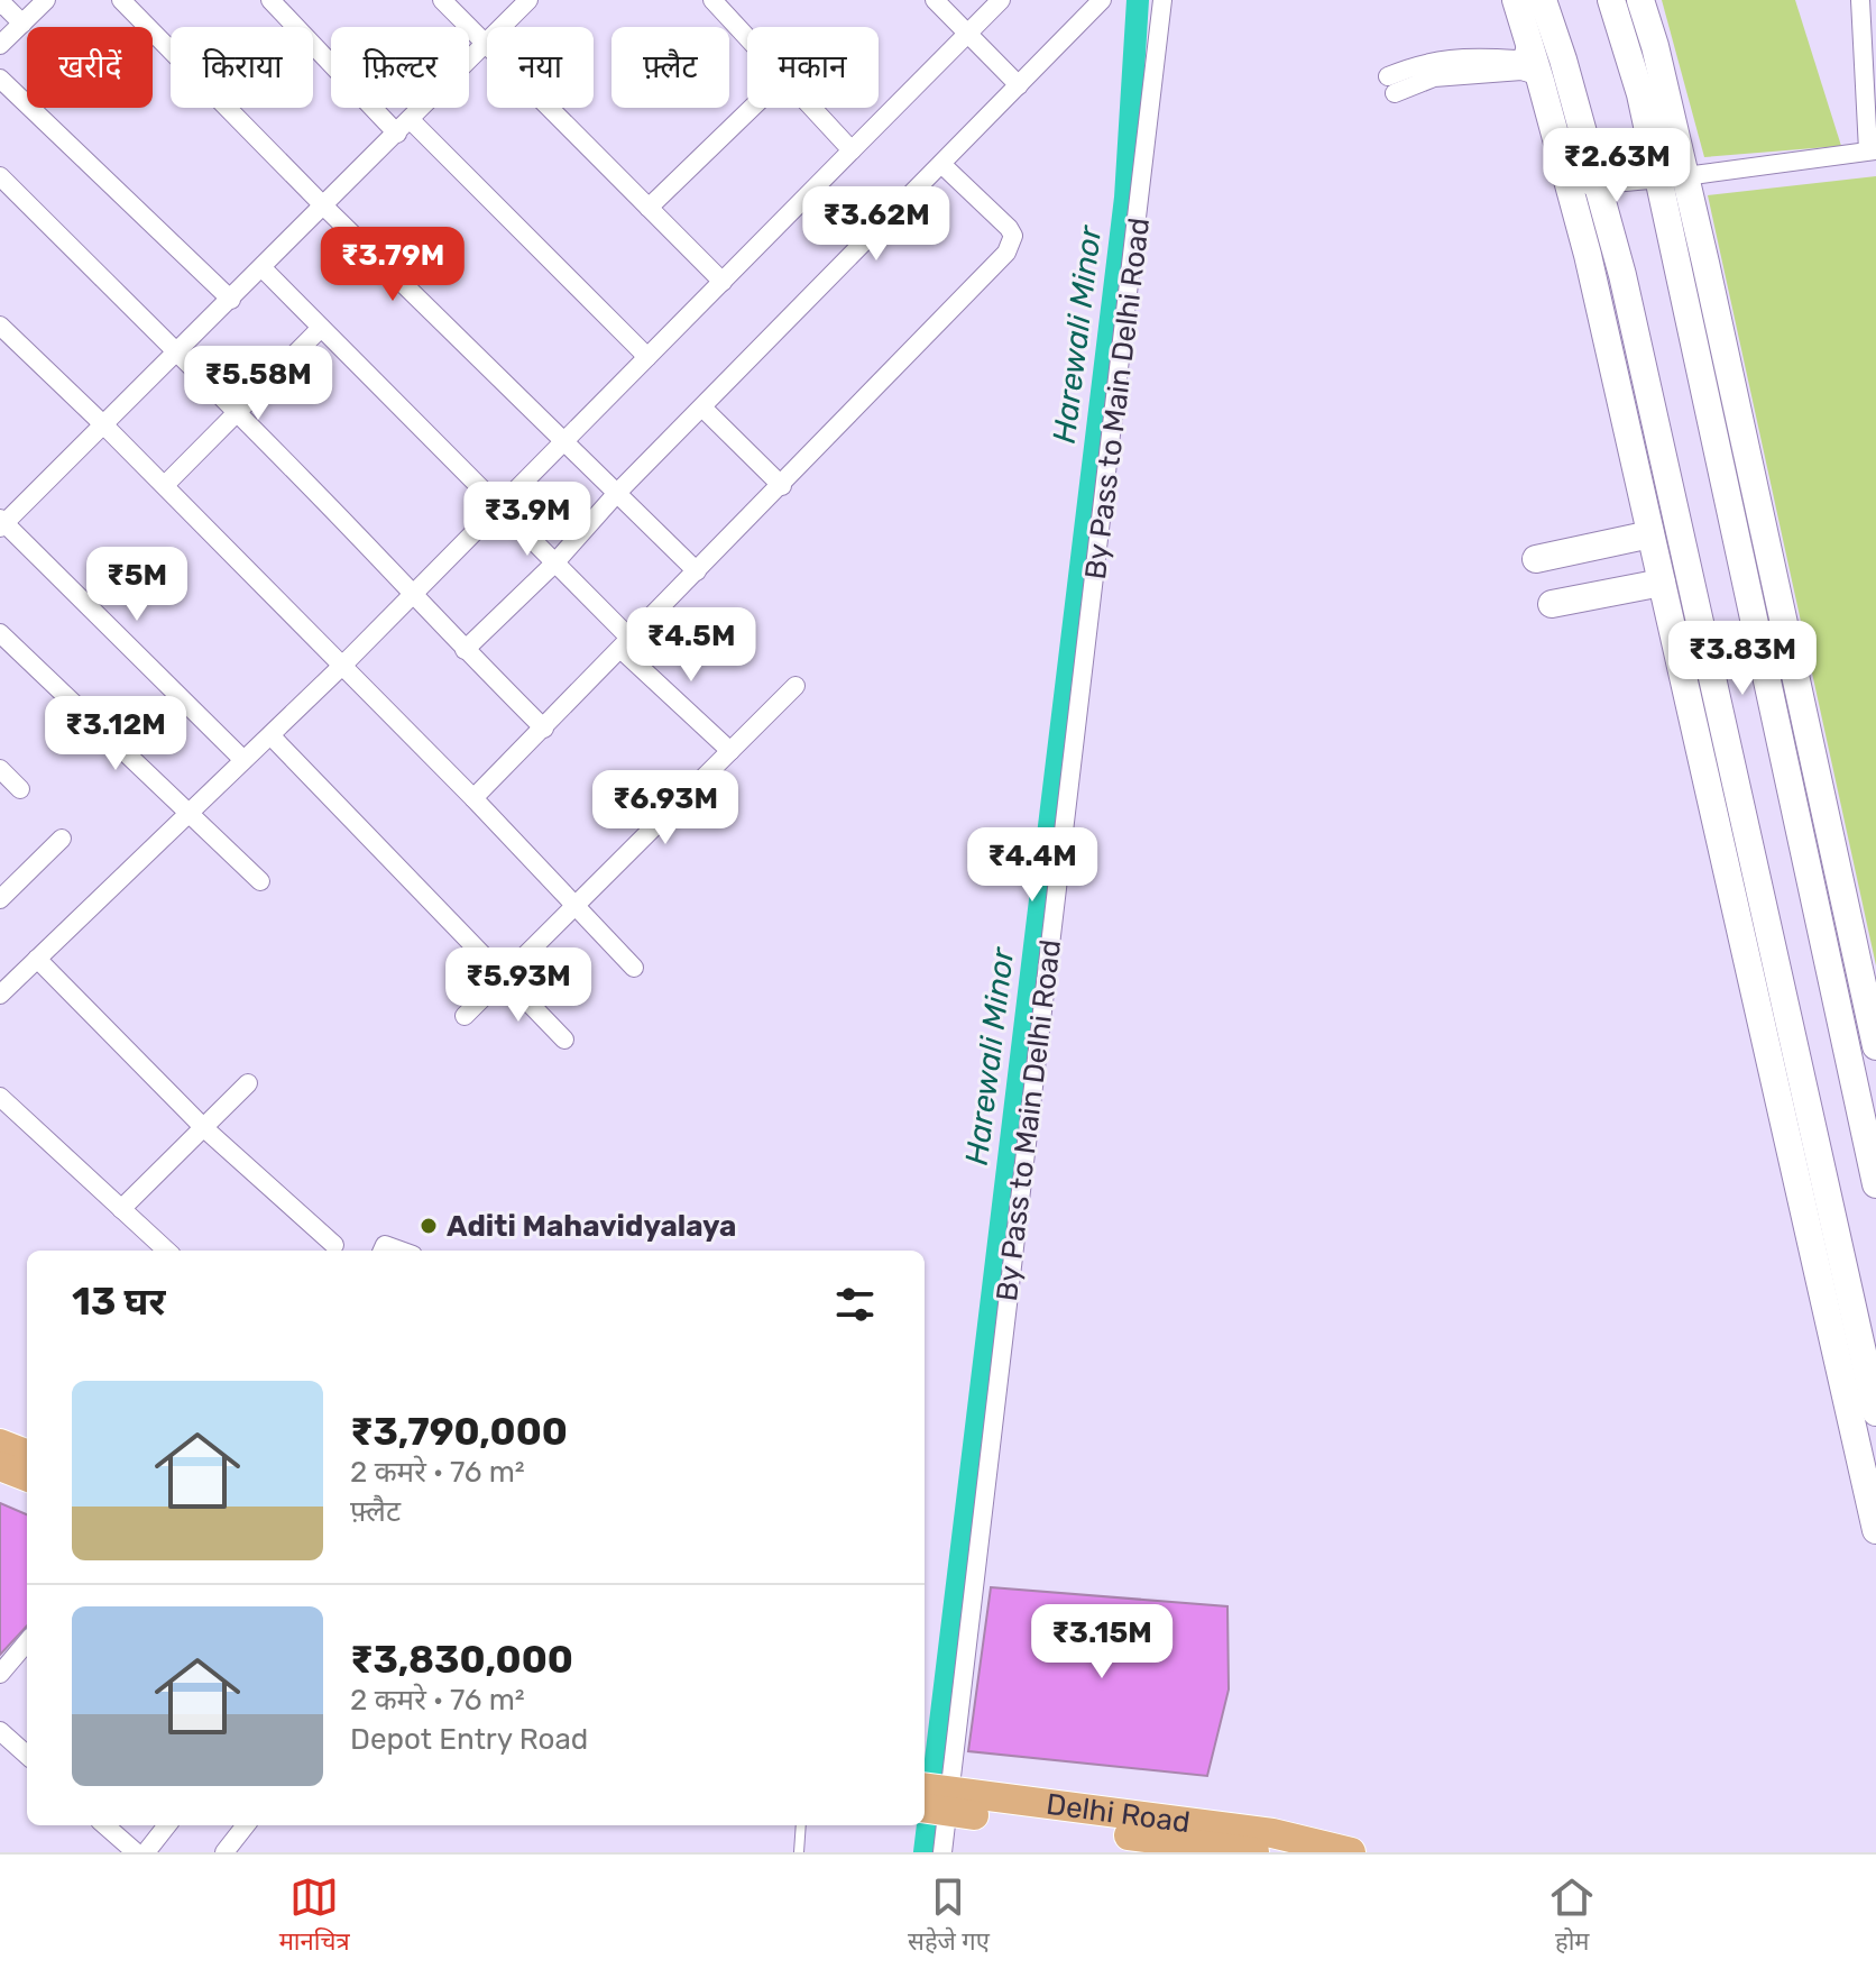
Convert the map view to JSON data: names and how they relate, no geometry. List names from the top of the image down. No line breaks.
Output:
{"streets":{"main road":["Delhi Road"],"street":["By Pass to Main Delhi Road"]},"water":["Harewali Minor"],"places":["Aditi Mahavidyalaya"],"page":{"chip":["खरीदें","किराया","फ़िल्टर","नया","फ़्लैट","मकान"],"price":["₹2.63M","₹3.62M","₹3.79M","₹5.58M","₹3.9M","₹5M","₹4.5M","₹3.83M","₹3.12M","₹6.93M","₹4.4M","₹5.93M","₹3.15M"],"heading":"13 घर","list":[{"name":"₹3,790,000","note":"2 कमरे · 76 m² · फ़्लैट"},{"name":"₹3,830,000","note":"2 कमरे · 76 m² · Depot Entry Road"}],"tabs":["मानचित्र","सहेजे गए","होम"]}}
